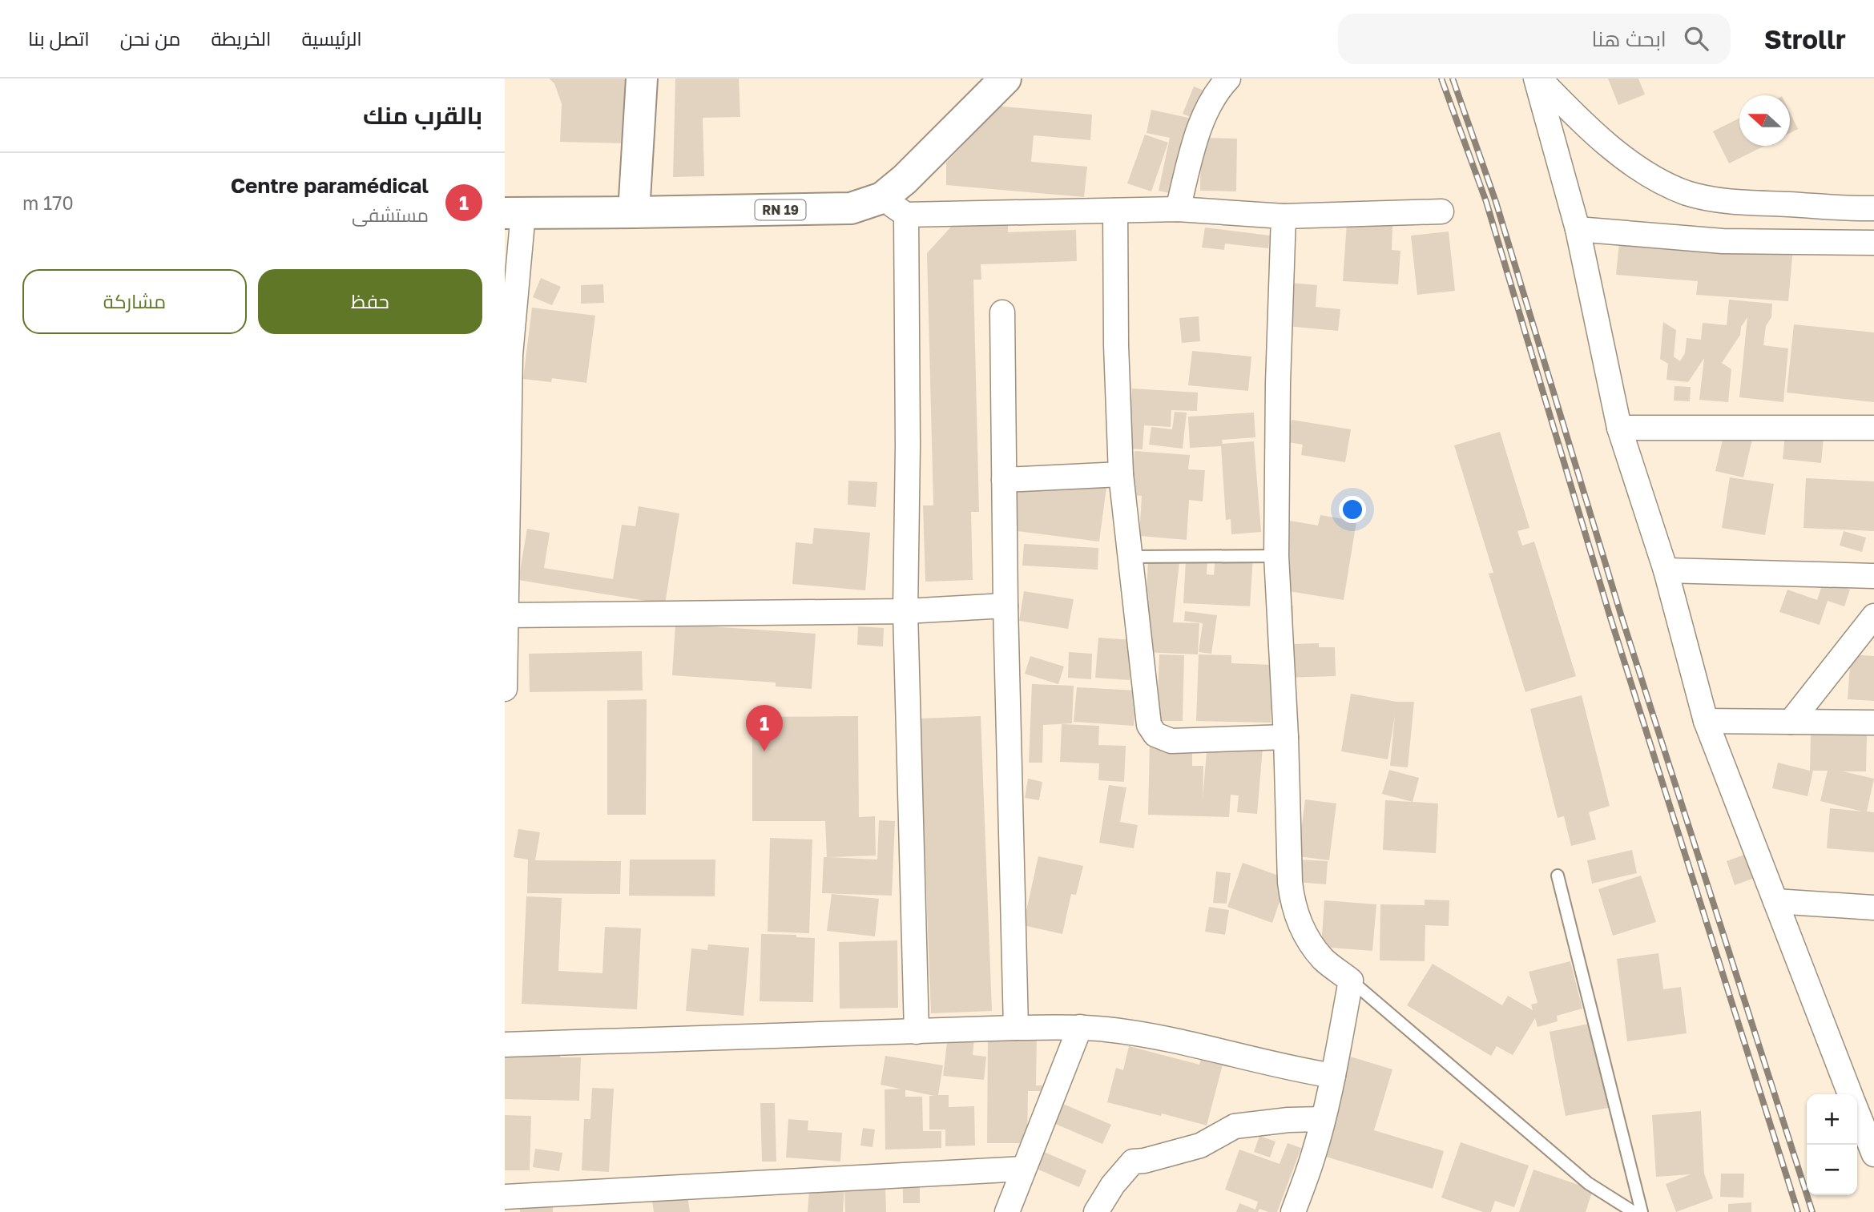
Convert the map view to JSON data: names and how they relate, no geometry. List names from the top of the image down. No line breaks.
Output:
{"streets":{"main road":["RN 19"]},"north":"left","page":{"header":"Strollr","search":"ابحث هنا","nav":["الرئيسية","الخريطة","من نحن","اتصل بنا"],"heading":"بالقرب منك","list":[{"mark":"1","name":"Centre paramédical","note":"مستشفى","value":"170 m"}],"buttons":["حفظ","مشاركة"],"pins":"1","map_buttons":["+","−"]}}
